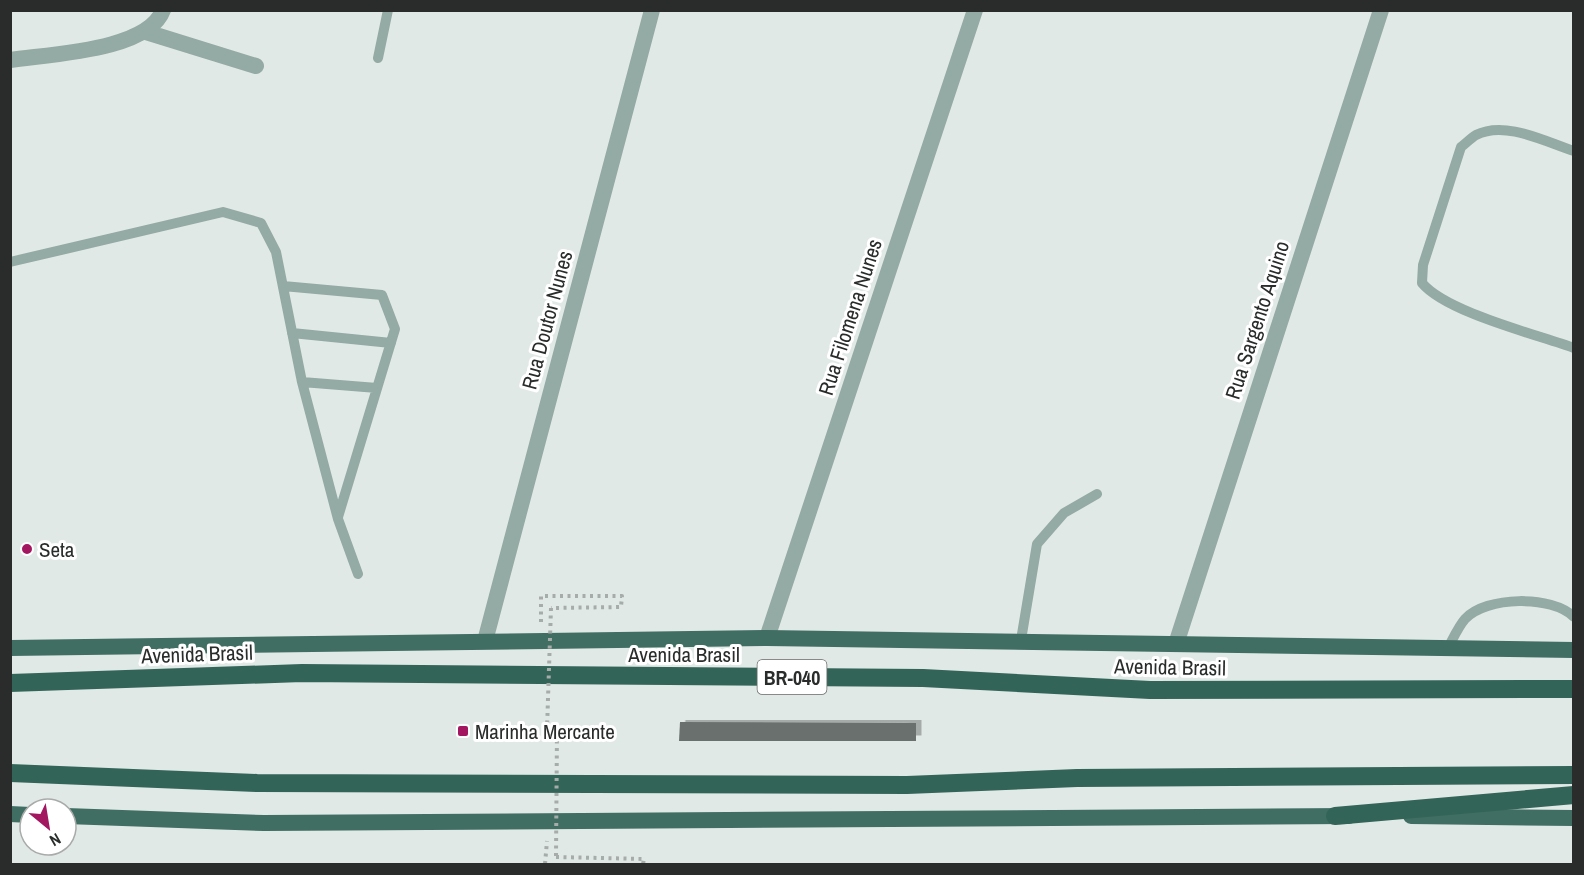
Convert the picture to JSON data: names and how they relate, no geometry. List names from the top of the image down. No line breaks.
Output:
{"streets":{"highway":["Avenida Brasil","BR-040"],"street":["Rua Filomena Nunes","Rua Doutor Nunes","Rua Sargento Aquino"]},"crossings":[["Rua Filomena Nunes","Avenida Brasil"],["Rua Doutor Nunes","Avenida Brasil"],["Rua Sargento Aquino","Avenida Brasil"]],"places":{"other":["Seta"],"transit":["Marinha Mercante"]},"north":"bottom right"}
